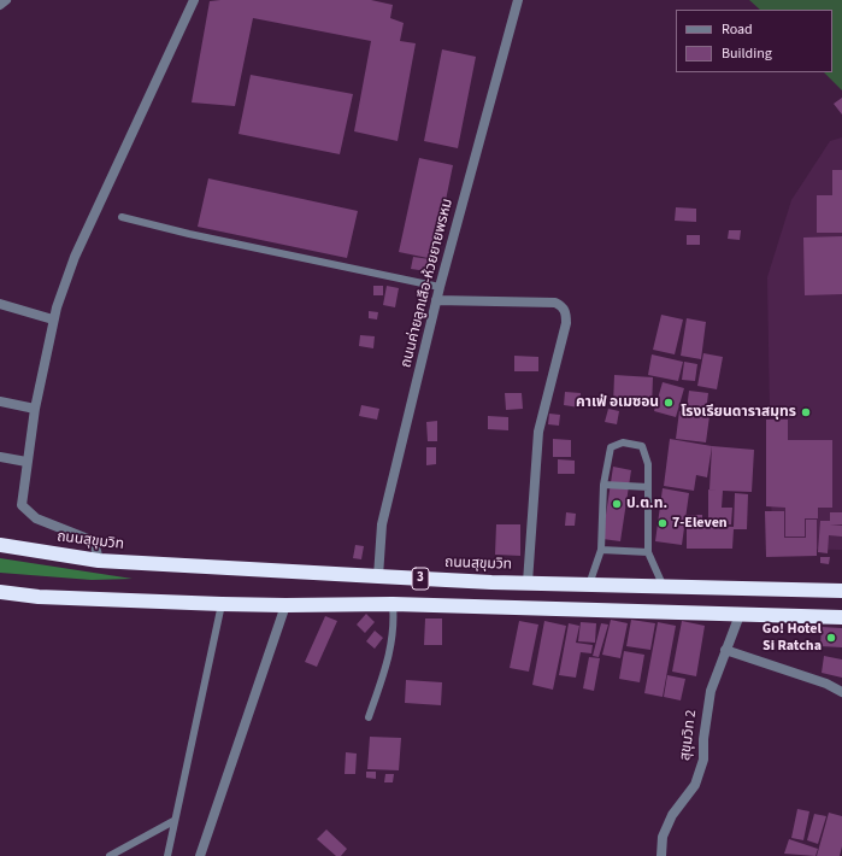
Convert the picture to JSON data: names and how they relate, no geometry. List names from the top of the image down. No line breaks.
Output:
{"streets":{"highway":["ถนนสุขุมวิท","3"],"street":["ถนนค่ายลูกเสึอ-ห้วยยายพรหม","สุขุมวิท 2"]},"crossings":[["ถนนค่ายลูกเสึอ-ห้วยยายพรหม","ถนนสุขุมวิท"],["3","สุขุมวิท 2"]],"places":["คาเฟ่ อเมซอน","โรงเรียนดาราสมุทร","ป.ต.ท.","7-Eleven","Go! Hotel Si Ratcha"],"legend":["Road","Building"]}
